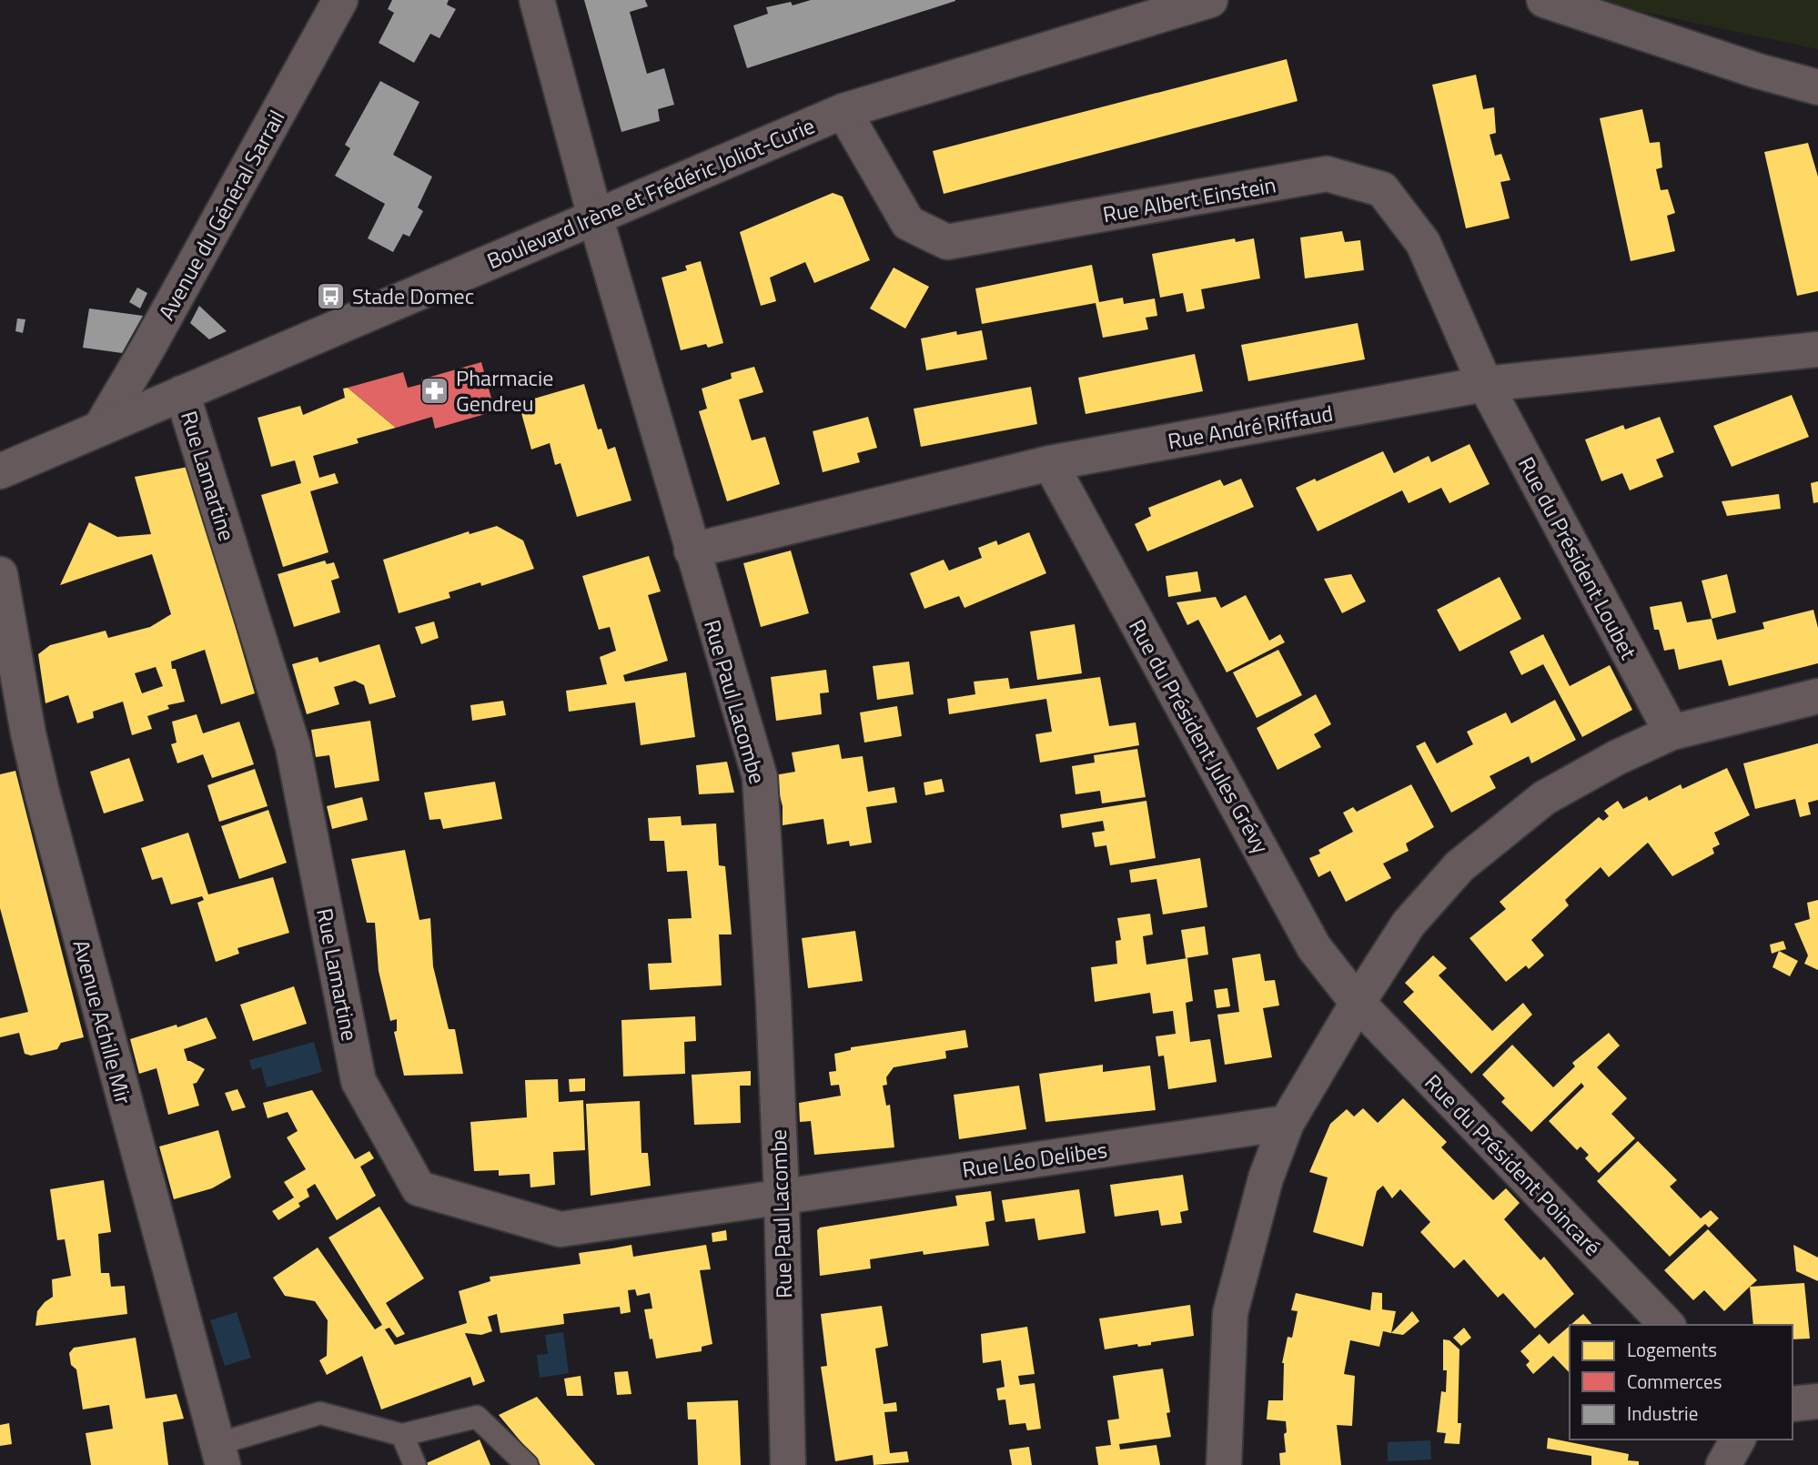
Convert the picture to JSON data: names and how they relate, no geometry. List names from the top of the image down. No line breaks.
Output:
{"streets":{"street":["Boulevard Irène et Frédéric Joliot-Curie","Rue Albert Einstein","Avenue du Général Sarrail","Rue André Riffaud","Rue Lamartine","Rue du Président Loubet","Rue Paul Lacombe","Rue du Président Jules Grévy","Avenue Achille Mir","Rue Léo Delibes","Rue du Président Poincaré"]},"crossings":[["Boulevard Irène et Frédéric Joliot-Curie","Rue Albert Einstein"],["Boulevard Irène et Frédéric Joliot-Curie","Avenue du Général Sarrail"],["Boulevard Irène et Frédéric Joliot-Curie","Rue Lamartine"],["Boulevard Irène et Frédéric Joliot-Curie","Rue Paul Lacombe"],["Rue Albert Einstein","Rue André Riffaud"],["Rue Albert Einstein","Rue du Président Loubet"],["Rue André Riffaud","Rue du Président Loubet"],["Rue André Riffaud","Rue Paul Lacombe"],["Rue André Riffaud","Rue du Président Jules Grévy"],["Rue Lamartine","Rue Paul Lacombe"],["Rue Lamartine","Rue Léo Delibes"],["Rue Paul Lacombe","Rue Léo Delibes"],["Rue du Président Jules Grévy","Rue du Président Poincaré"]],"places":{"bus stop":["Stade Domec"],"pharmacy":["Pharmacie Gendreu"]},"legend":["Logements","Commerces","Industrie"]}
